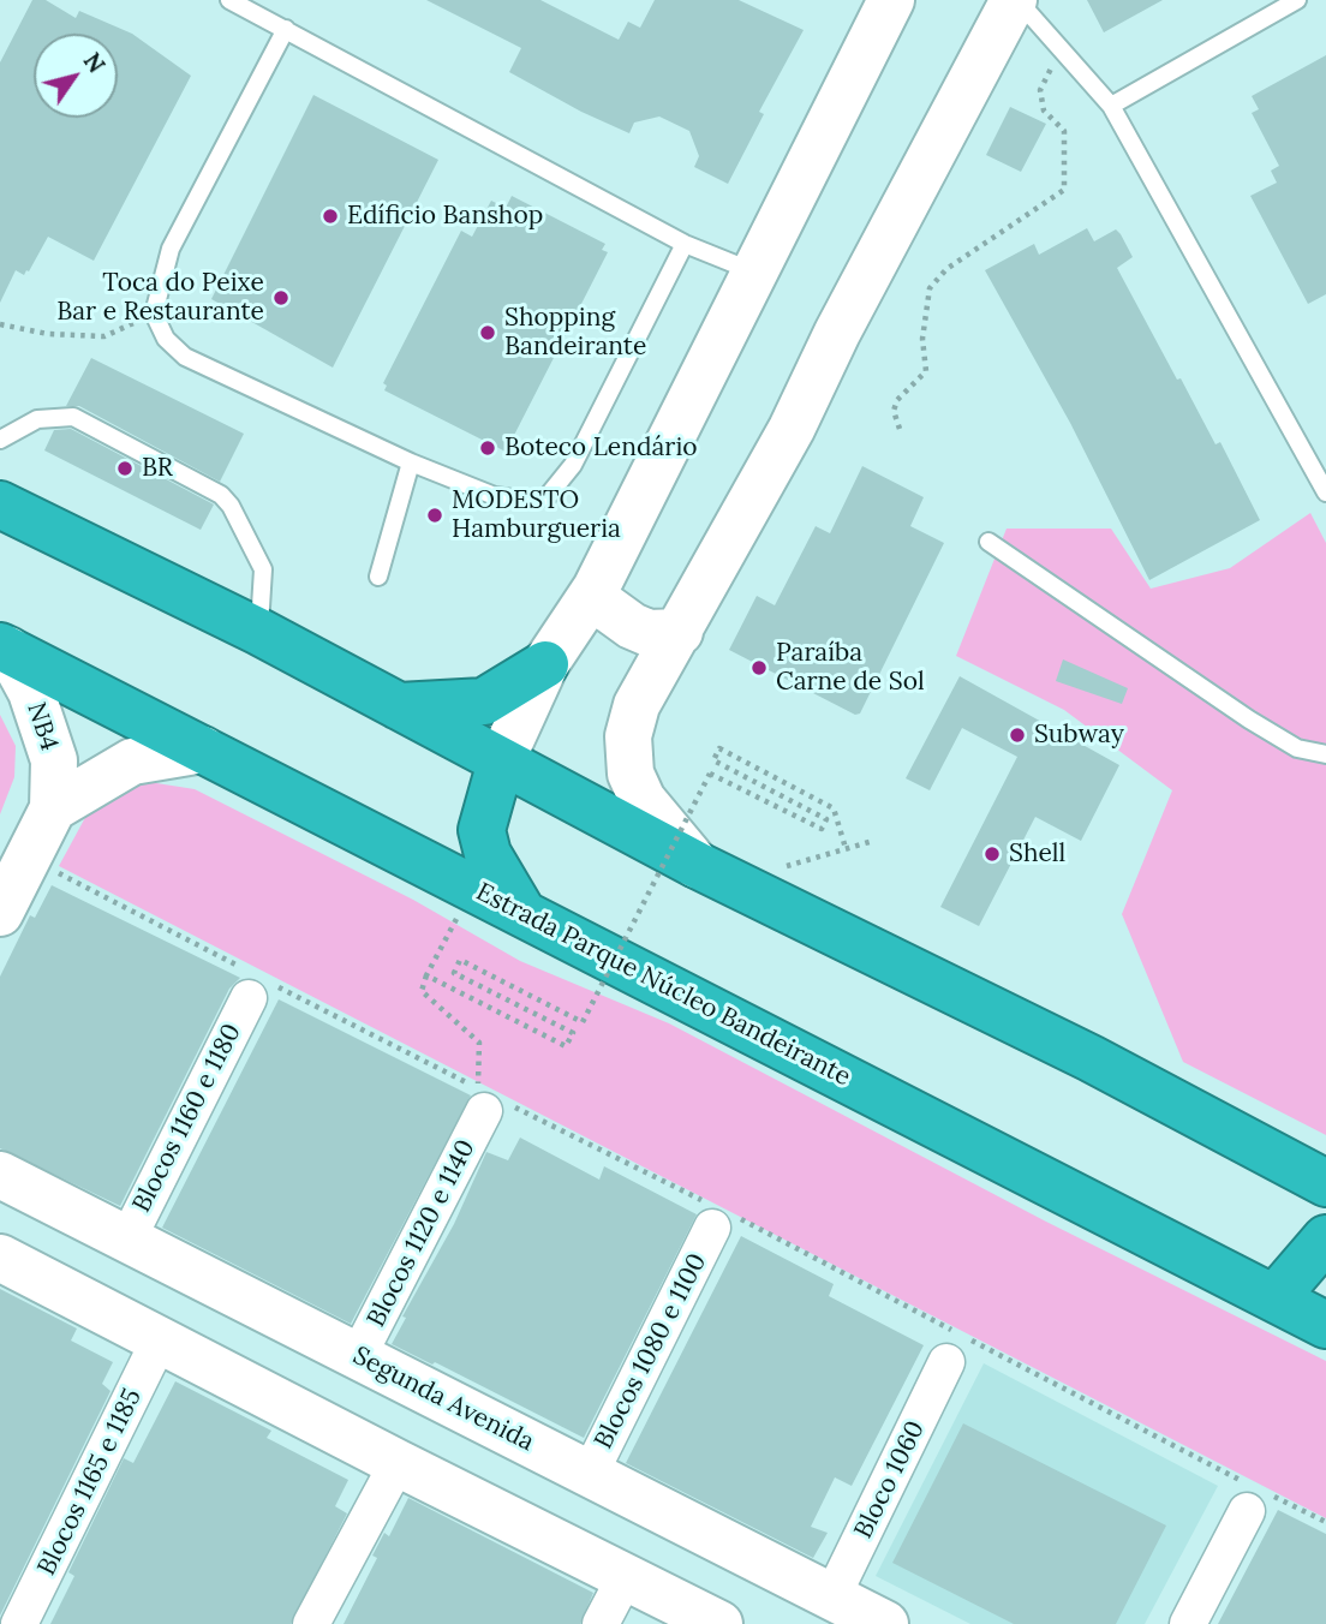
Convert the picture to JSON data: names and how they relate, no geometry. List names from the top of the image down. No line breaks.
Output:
{"streets":{"highway":["Estrada Parque Núcleo Bandeirante"],"street":["NB4","Blocos 1160 e 1180","Blocos 1120 e 1140","Blocos 1080 e 1100","Segunda Avenida","Bloco 1060","Blocos 1165 e 1185"]},"crossings":[["NB4","Estrada Parque Núcleo Bandeirante"],["Blocos 1160 e 1180","Segunda Avenida"],["Blocos 1120 e 1140","Segunda Avenida"],["Blocos 1080 e 1100","Segunda Avenida"],["Segunda Avenida","Bloco 1060"]],"places":["Edíficio Banshop","Toca do Peixe Bar e Restaurante","Shopping Bandeirante","Boteco Lendário","BR","MODESTO Hamburgueria","Paraíba Carne de Sol","Subway","Shell"],"north":"top right"}
